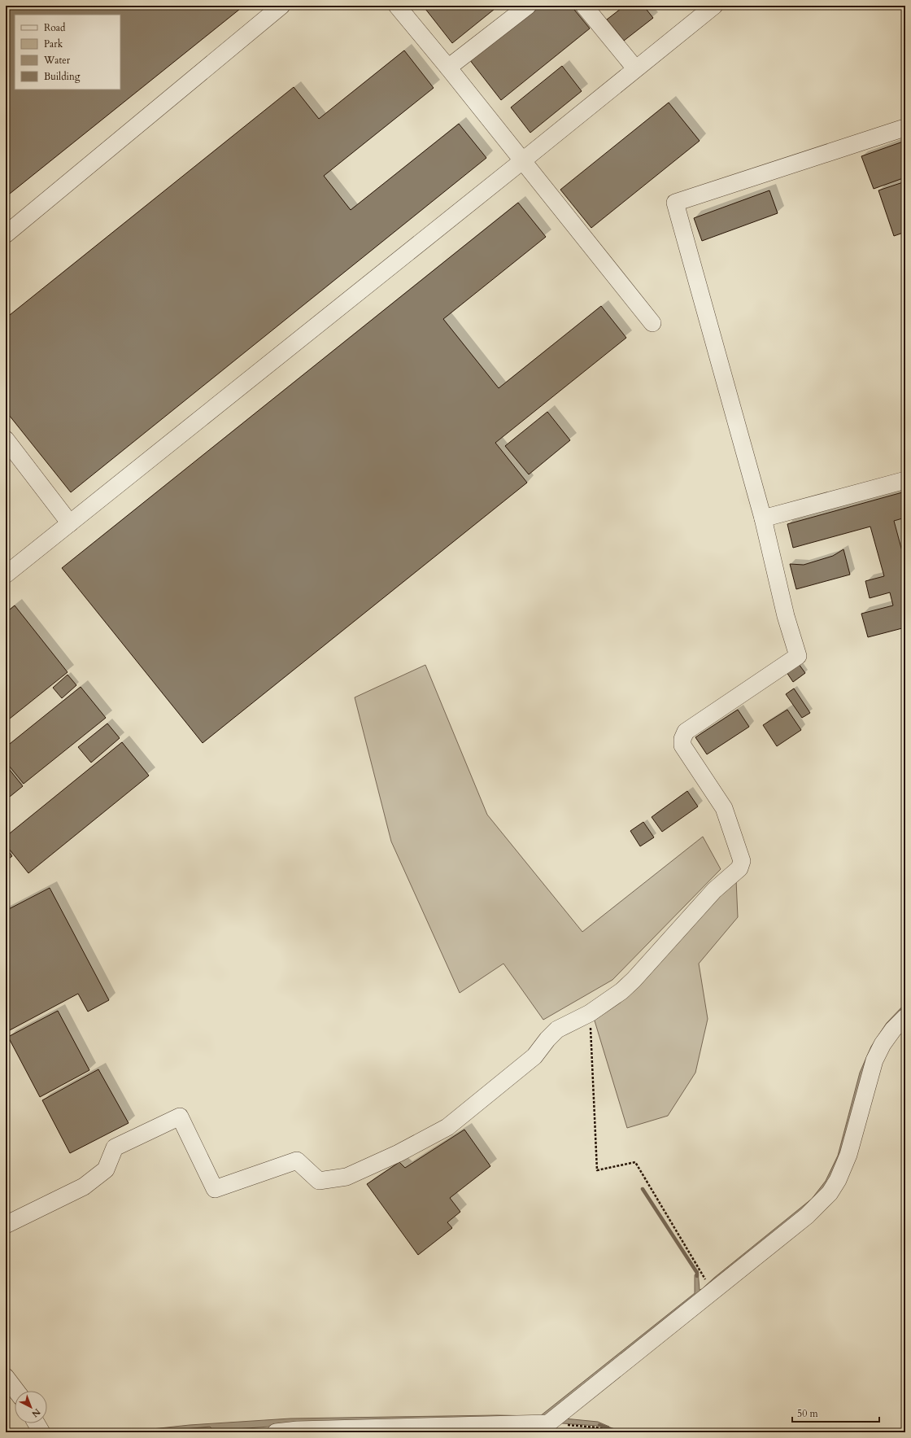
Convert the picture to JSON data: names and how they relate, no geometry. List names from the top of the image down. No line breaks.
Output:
{"legend":["Road","Park","Water","Building"],"scale_bar":"50 m","north":"bottom right"}
